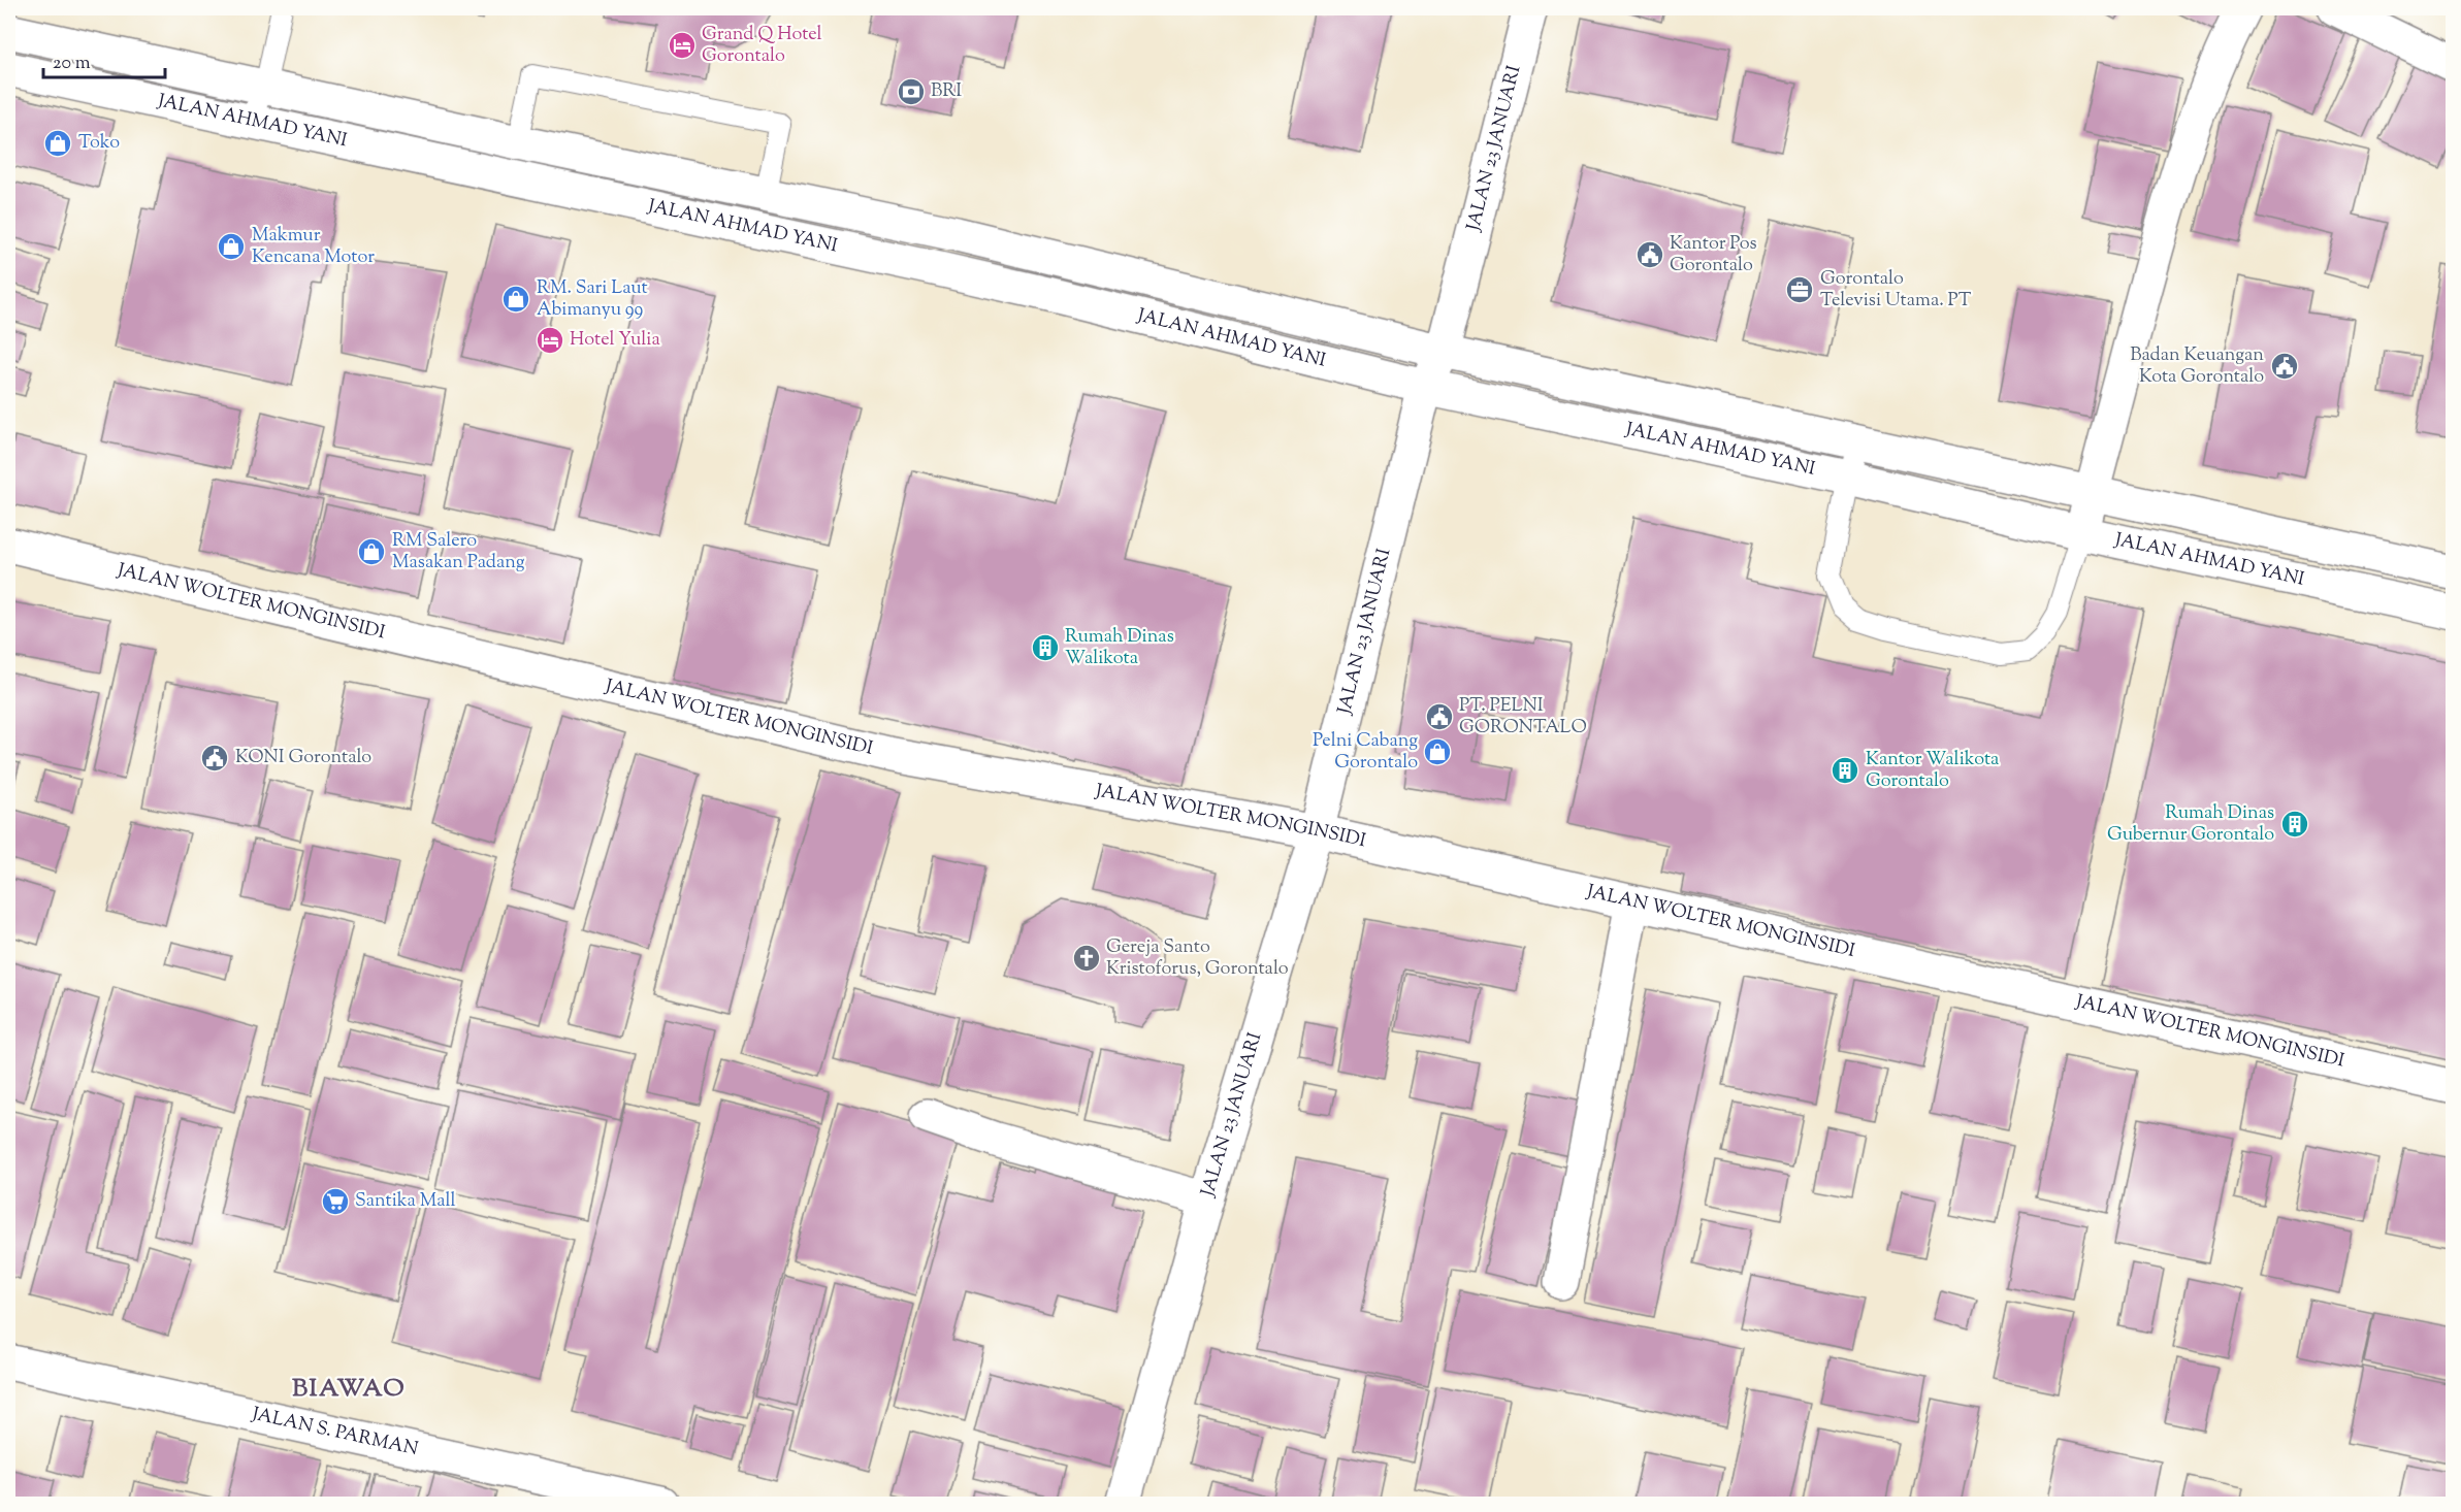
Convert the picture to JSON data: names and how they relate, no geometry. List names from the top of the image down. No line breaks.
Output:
{"streets":{"main road":["JALAN AHMAD YANI","JALAN 23 JANUARI","JALAN WOLTER MONGINSIDI","JALAN S. PARMAN"]},"crossings":[["JALAN AHMAD YANI","JALAN 23 JANUARI"],["JALAN 23 JANUARI","JALAN WOLTER MONGINSIDI"]],"districts":["BIAWAO"],"places":{"hotel":["Grand Q Hotel Gorontalo","Hotel Yulia"],"bank":["BRI"],"shop":["Toko","Makmur Kencana Motor","RM. Sari Laut Abimanyu 99","RM Salero Masakan Padang","Pelni Cabang Gorontalo"],"public building":["Kantor Pos Gorontalo","Badan Keuangan Kota Gorontalo","PT. PELNI GORONTALO","KONI Gorontalo"],"office":["Gorontalo Televisi Utama. PT"],"building":["Rumah Dinas Walikota","Kantor Walikota Gorontalo","Rumah Dinas Gubernur Gorontalo"],"church":["Gereja Santo Kristoforus, Gorontalo"],"supermarket":["Santika Mall"]},"scale_bar":"20 m"}
